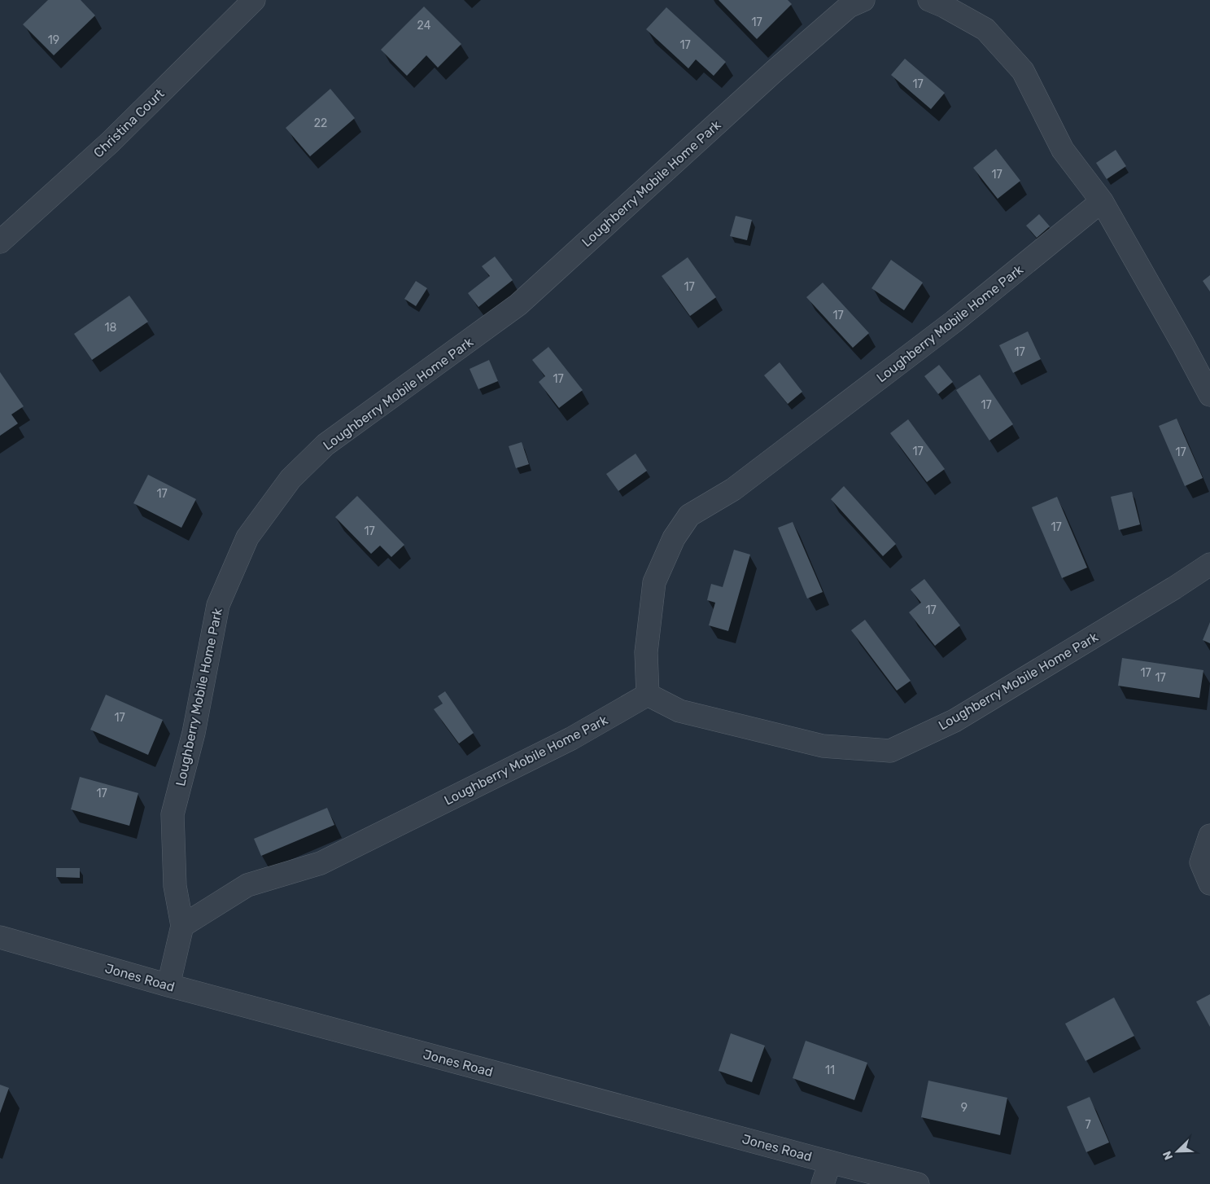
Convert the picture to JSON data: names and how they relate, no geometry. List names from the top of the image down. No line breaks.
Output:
{"streets":{"street":["Christina Court","Loughberry Mobile Home Park","Jones Road"]},"crossings":[["Loughberry Mobile Home Park","Jones Road"]],"house_numbers":["17","24","19","17","17","22","17","17","17","18","17","17","17","17","17","17","17","17","17","17","17","17","17","11","9","7"],"north":"bottom left"}
